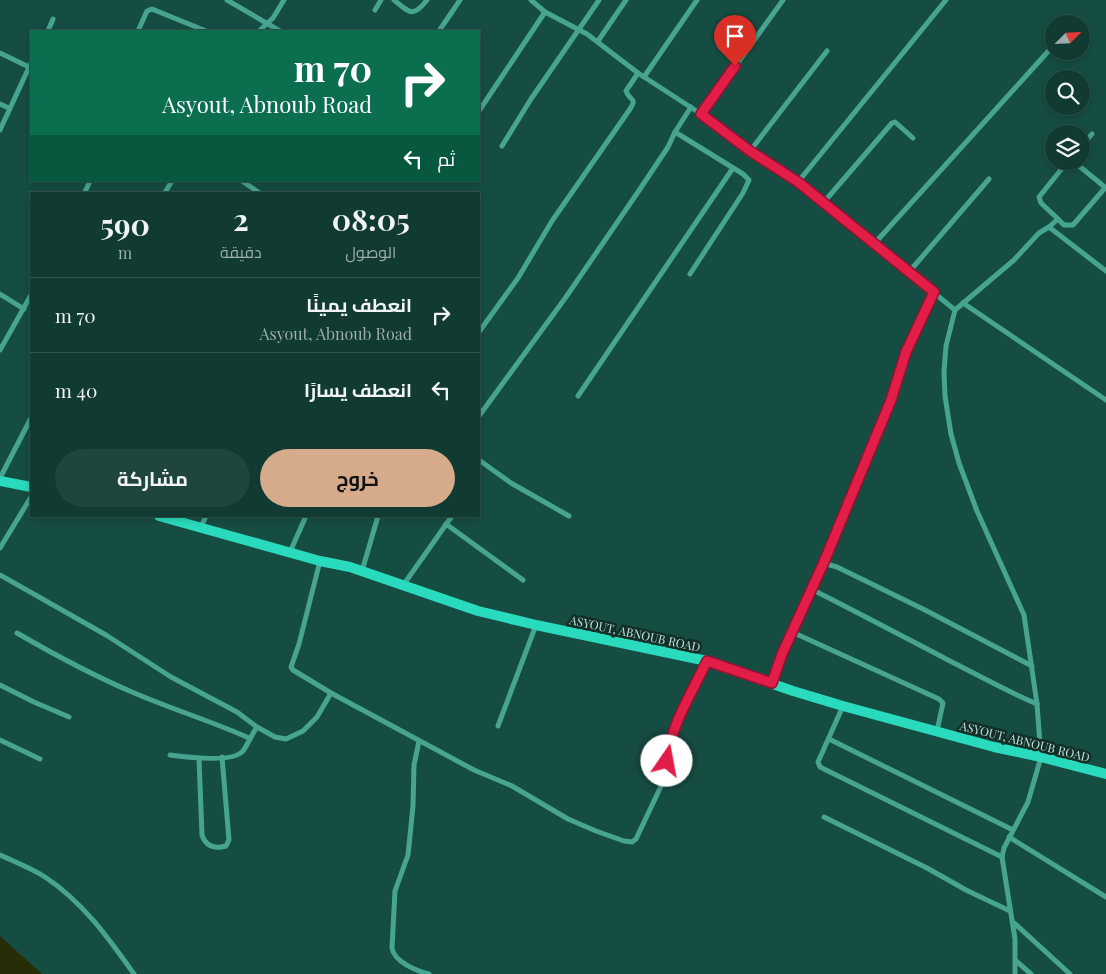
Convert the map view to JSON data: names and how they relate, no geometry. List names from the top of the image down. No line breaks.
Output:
{"streets":{"street":["ASYOUT, ABNOUB ROAD"]},"north":"top right","page":{"turn":["70 m","Asyout, Abnoub Road"],"then":"ثم","eta":["08:05","الوصول","2","دقيقة","590","m"],"list":[{"name":"انعطف يمينًا","note":"Asyout, Abnoub Road","value":"70 m"},{"name":"انعطف يسارًا","value":"40 m"}],"buttons":["خروج","مشاركة"]}}
